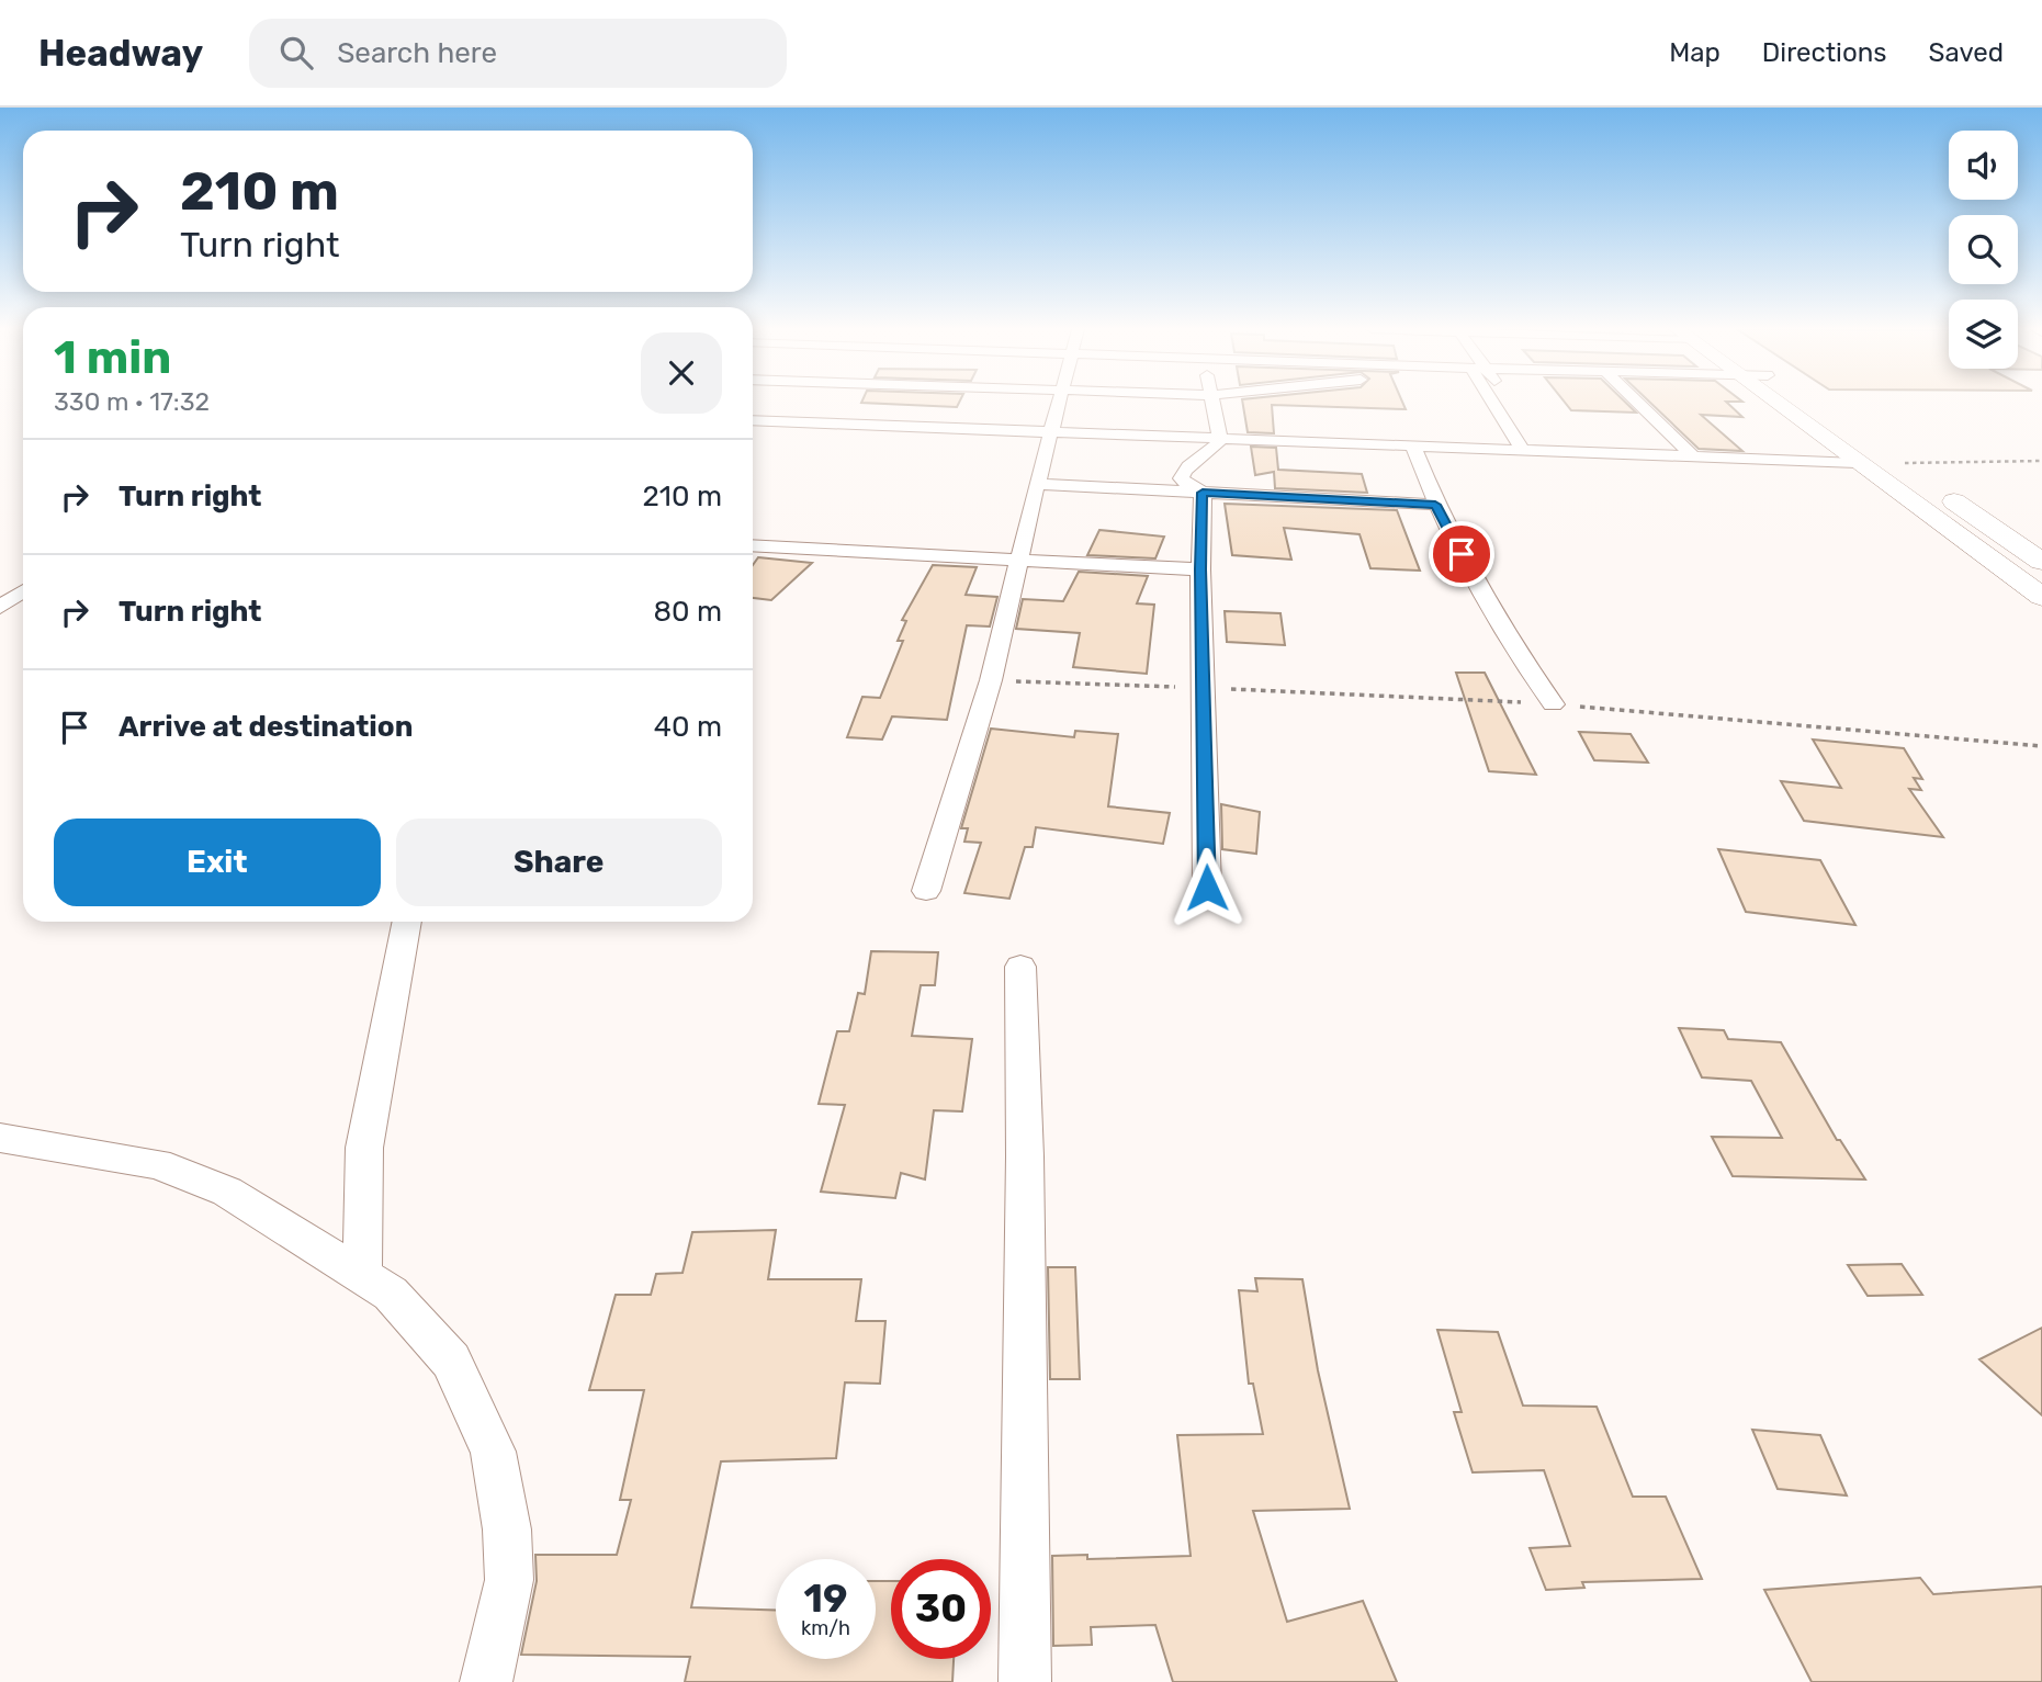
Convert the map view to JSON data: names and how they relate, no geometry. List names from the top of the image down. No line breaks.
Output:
{"page":{"header":"Headway","search":"Search here","nav":["Map","Directions","Saved"],"turn":["210 m","Turn right"],"heading":["1 min","330 m · 17:32"],"list":[{"name":"Turn right","value":"210 m"},{"name":"Turn right","value":"80 m"},{"name":"Arrive at destination","value":"40 m"}],"buttons":["Exit","Share"],"speed":"19 km/h","limit":"30"}}
